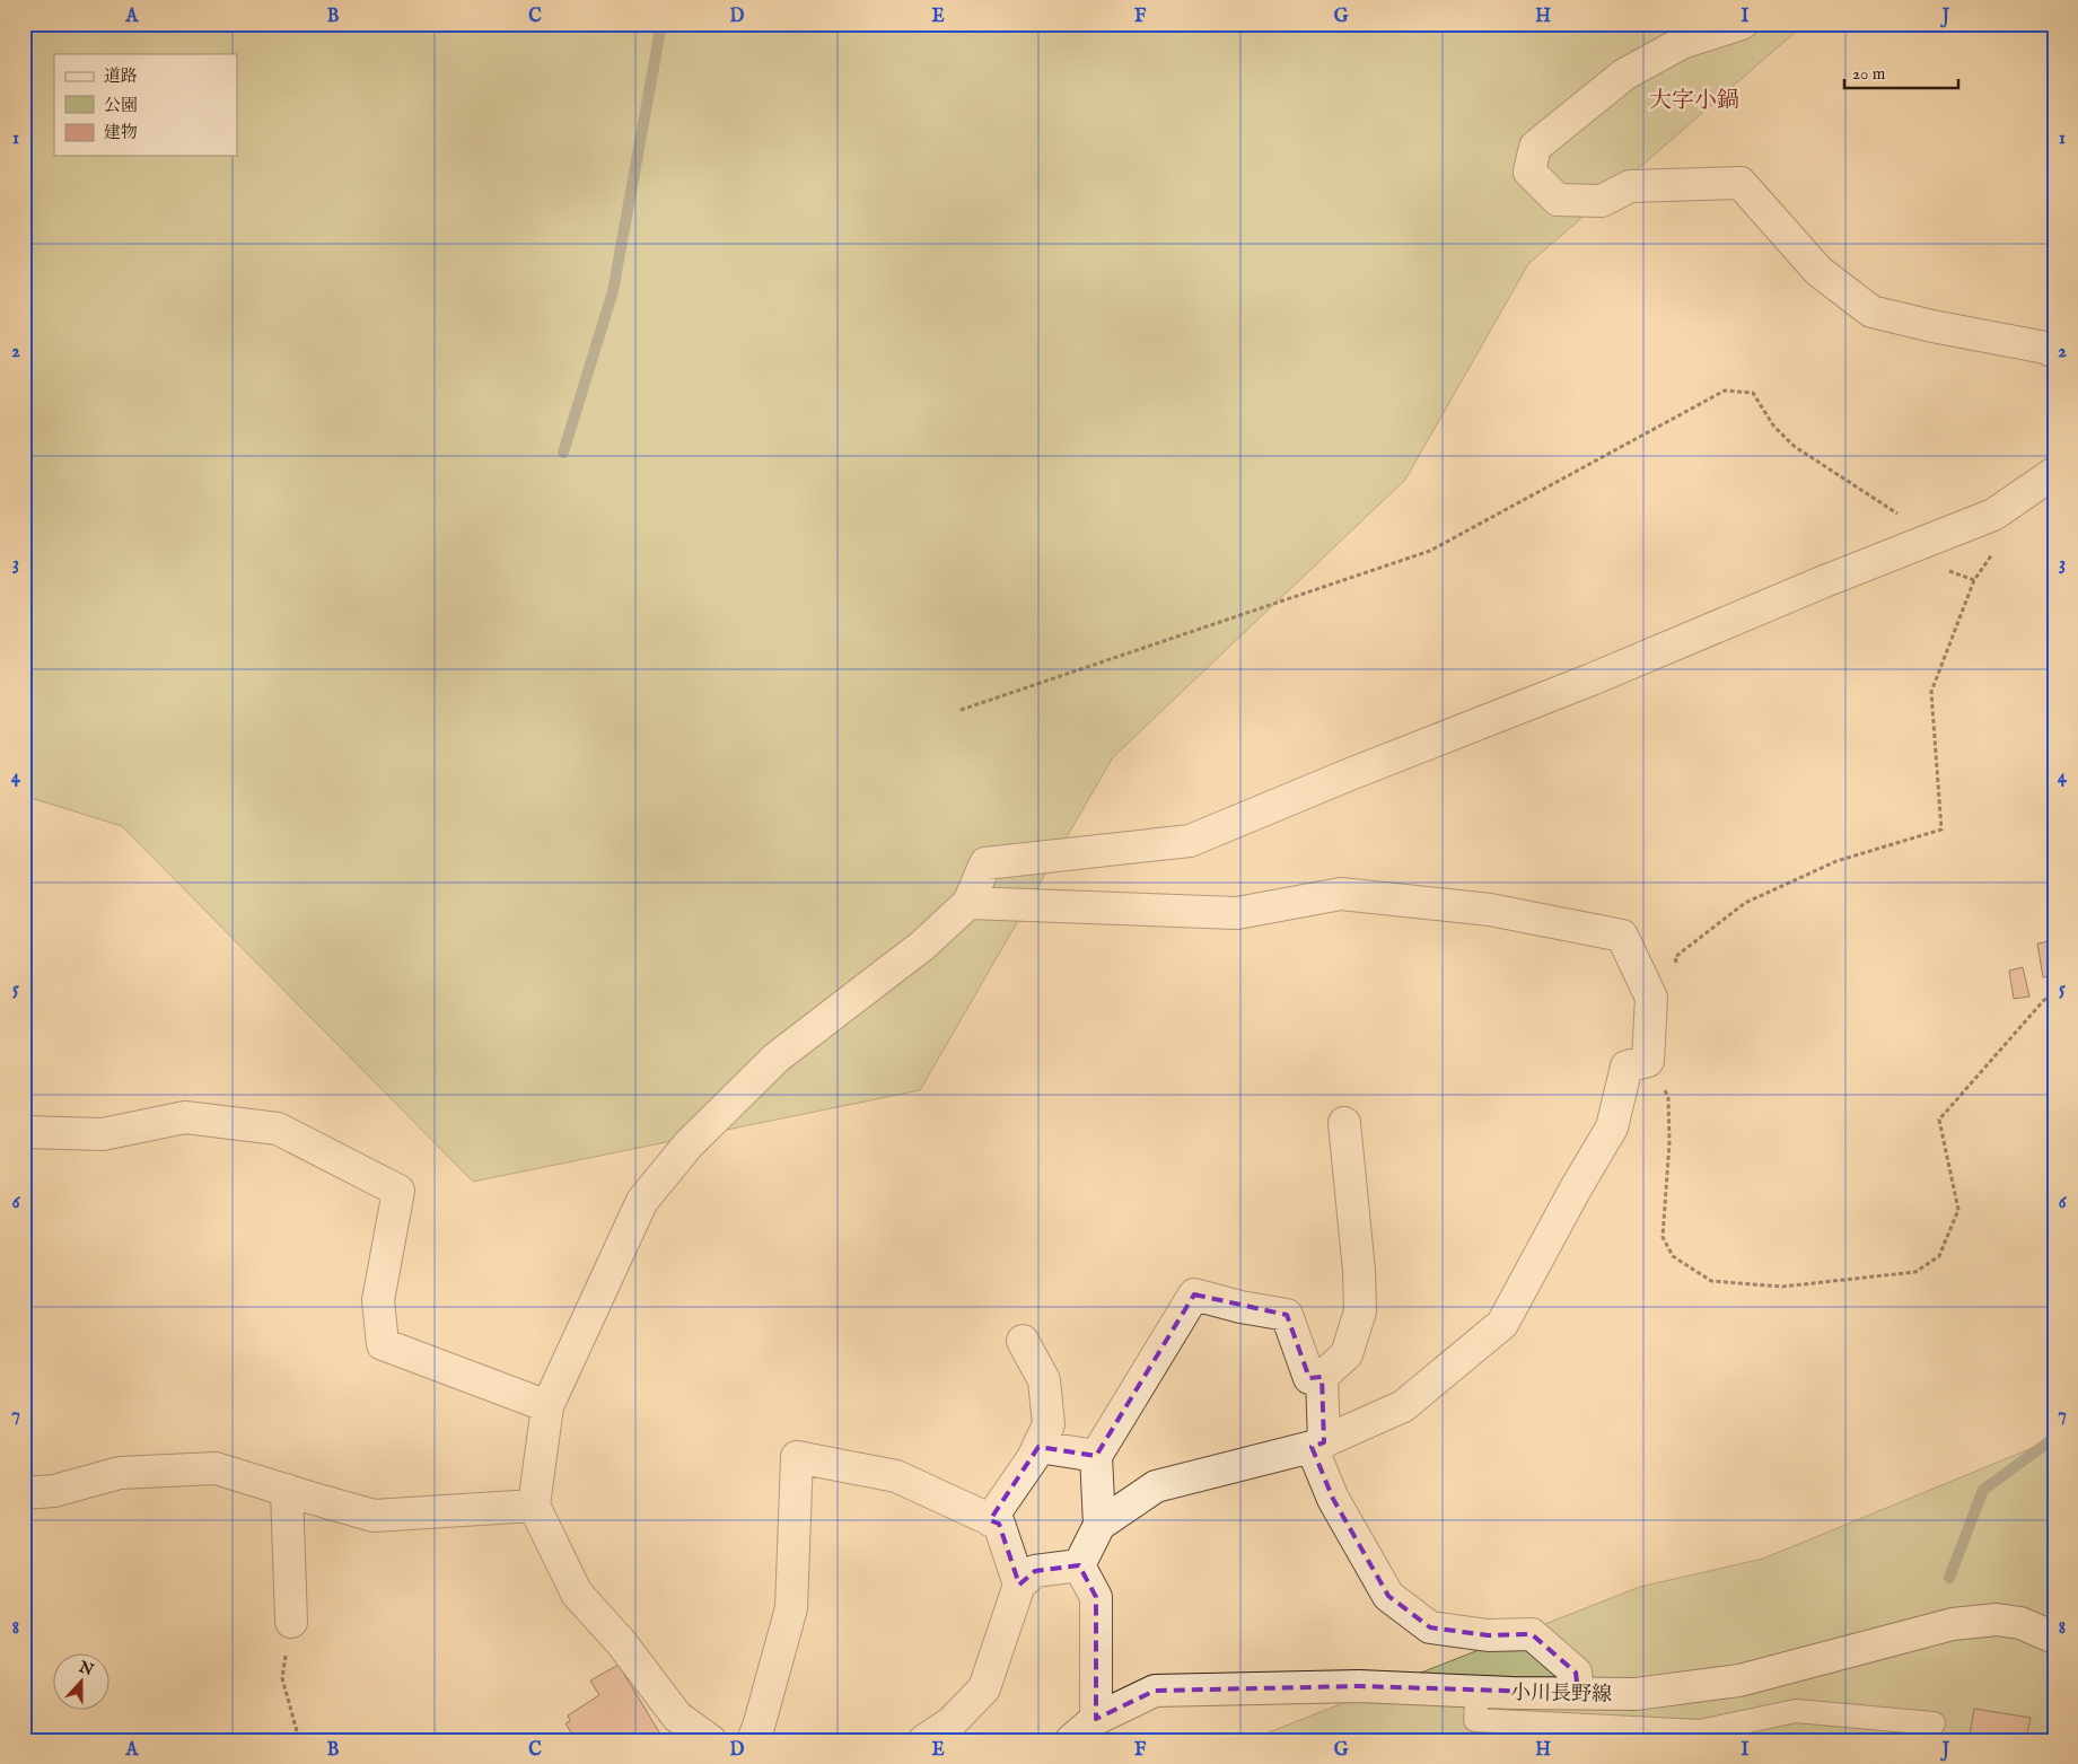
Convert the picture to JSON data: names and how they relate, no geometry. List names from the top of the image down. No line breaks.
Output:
{"streets":{"street":["小川長野線"]},"districts":["大字小鍋"],"legend":["道路","公園","建物"],"scale_bar":"20 m","north":"top","grid":{"columns":["A","B","C","D","E","F","G","H","I","J"],"rows":["1","2","3","4","5","6","7","8"]}}
